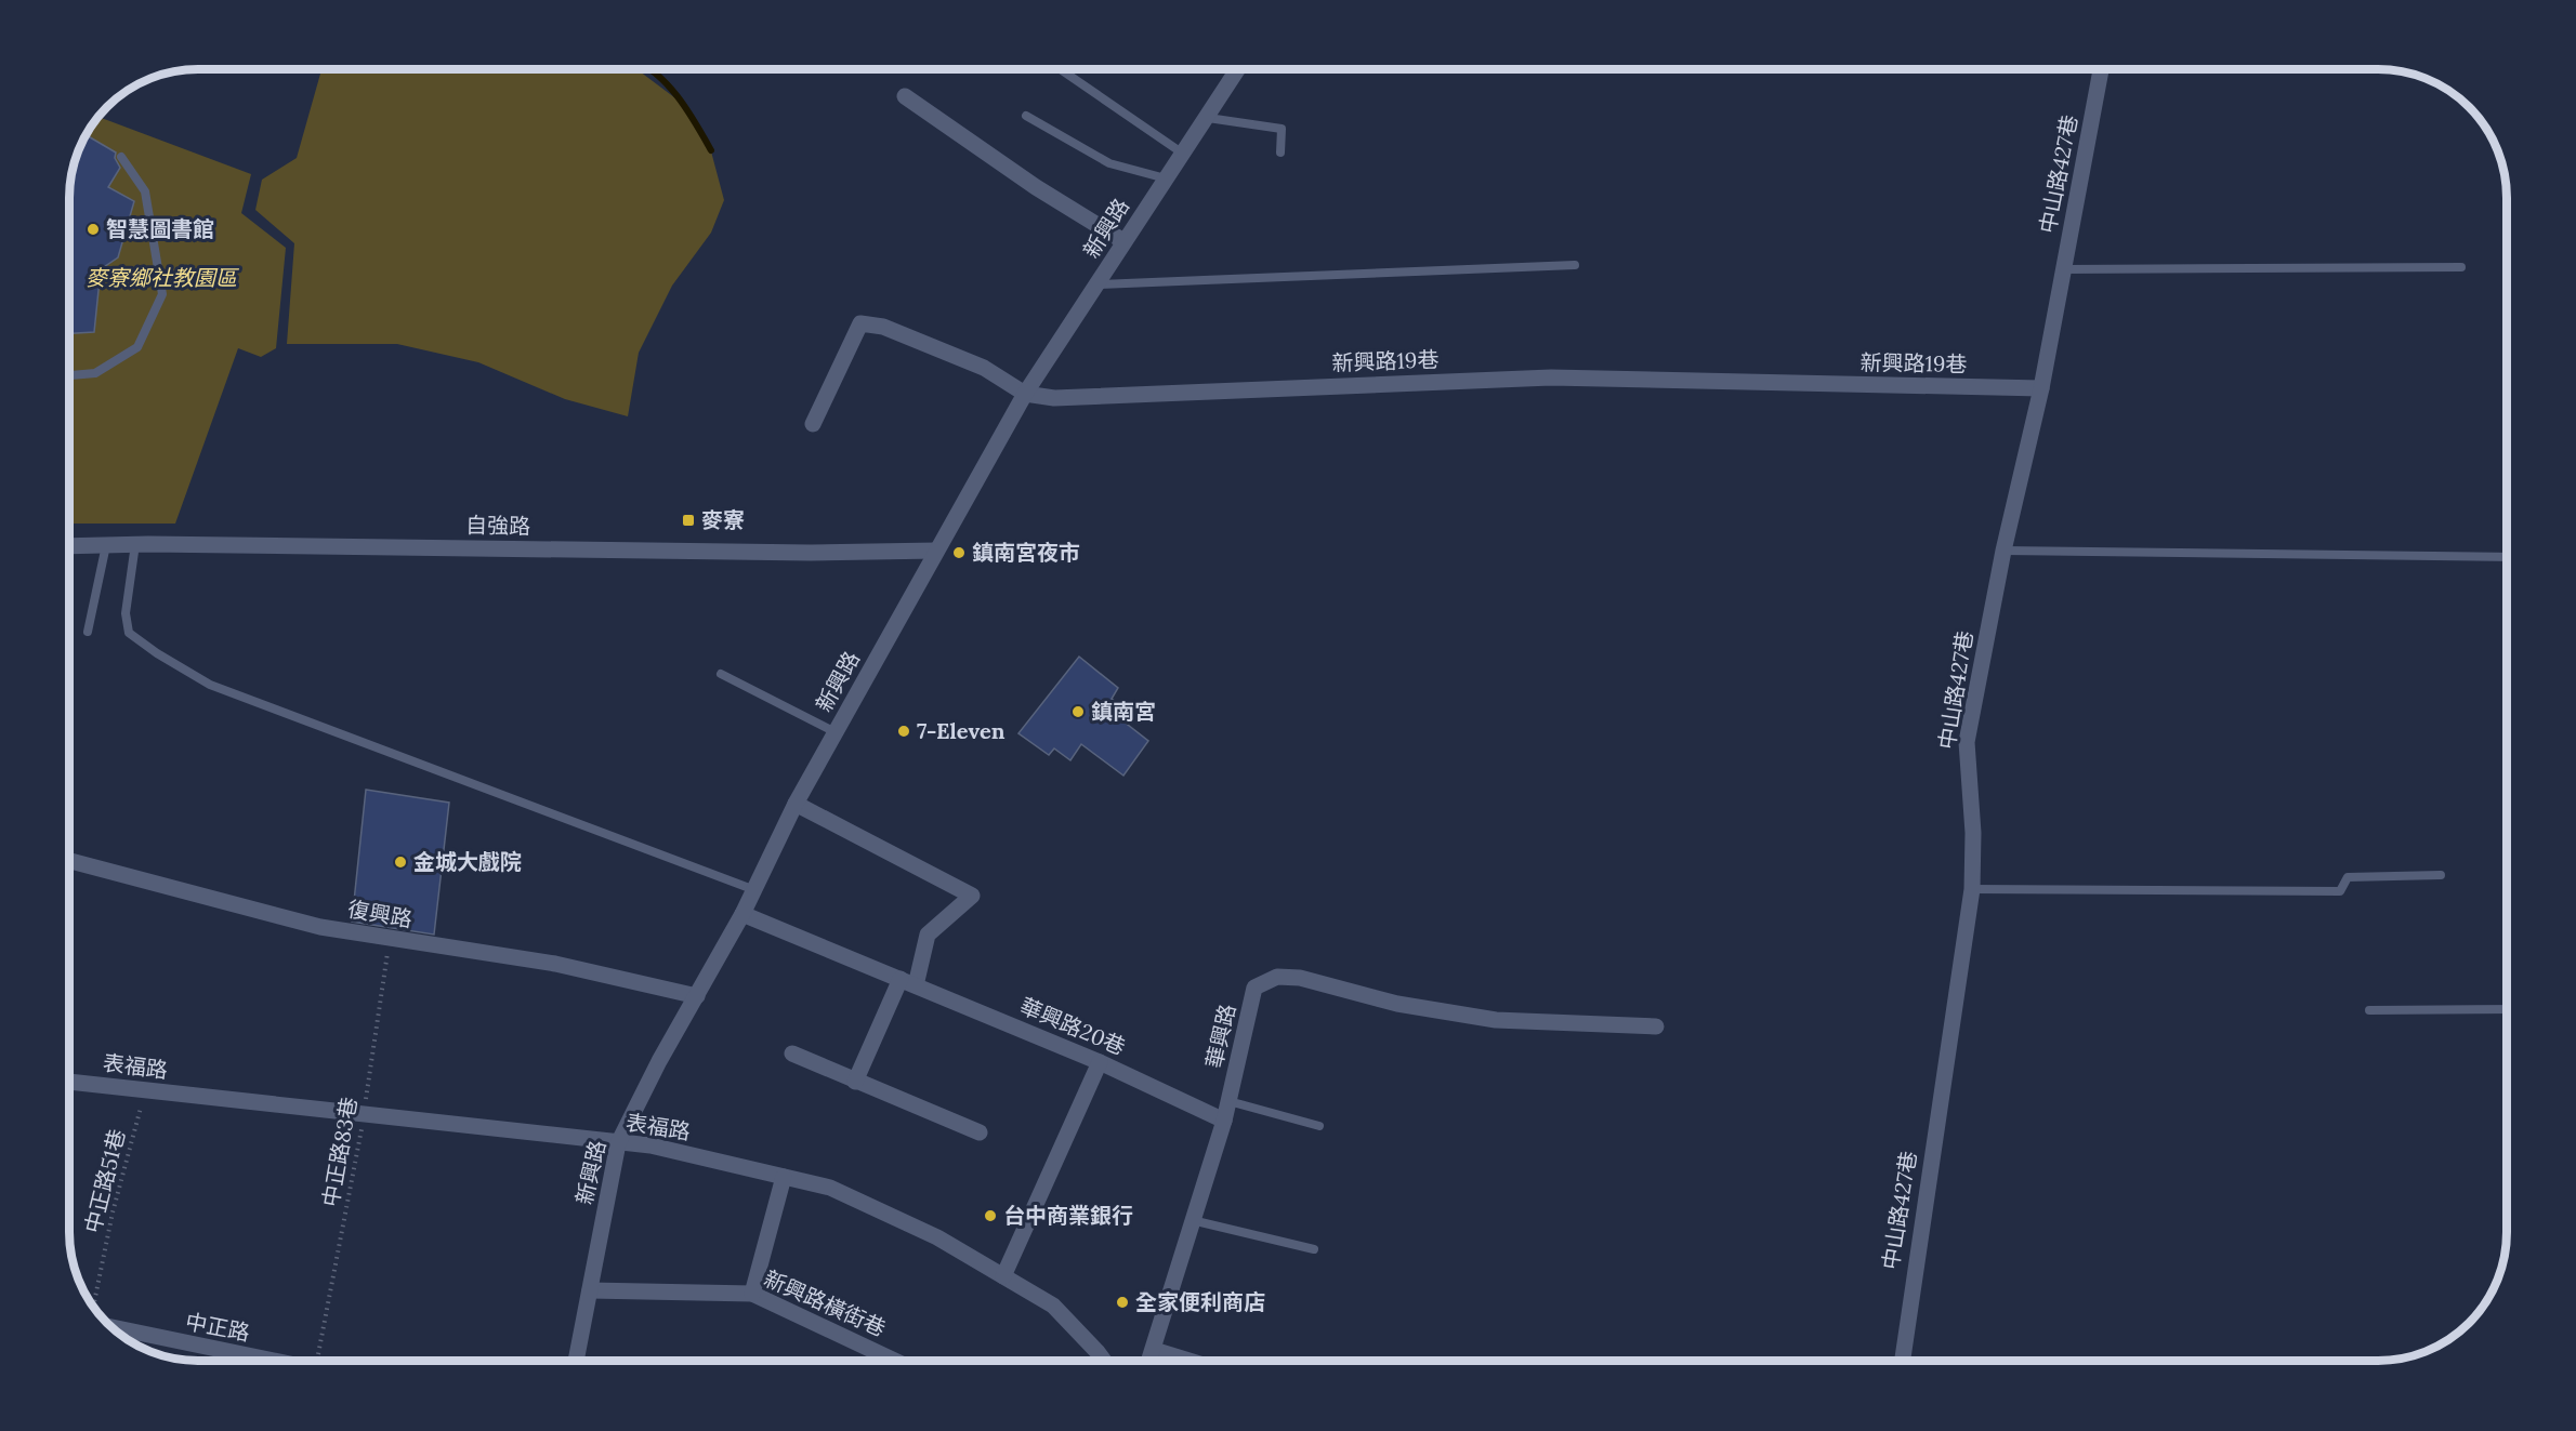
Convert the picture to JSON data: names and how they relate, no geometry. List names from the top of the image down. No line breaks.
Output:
{"streets":{"street":["中山路427巷","新興路","新興路19巷","自強路","復興路","華興路20巷","華興路","表福路","新興路橫街巷","中正路"],"path":["中正路83巷","中正路51巷"]},"crossings":[["中山路427巷","新興路19巷"],["新興路","新興路19巷"],["新興路","自強路"],["新興路","復興路"],["新興路","華興路20巷"],["新興路","表福路"],["新興路","新興路橫街巷"],["復興路","中正路83巷"],["華興路20巷","華興路"],["表福路","中正路83巷"],["表福路","中正路51巷"]],"parks":["麥寮鄉社教園區"],"places":{"other":["智慧圖書館","鎮南宮夜市","鎮南宮","7-Eleven","金城大戲院","台中商業銀行","全家便利商店"],"transit":["麥寮"]}}
